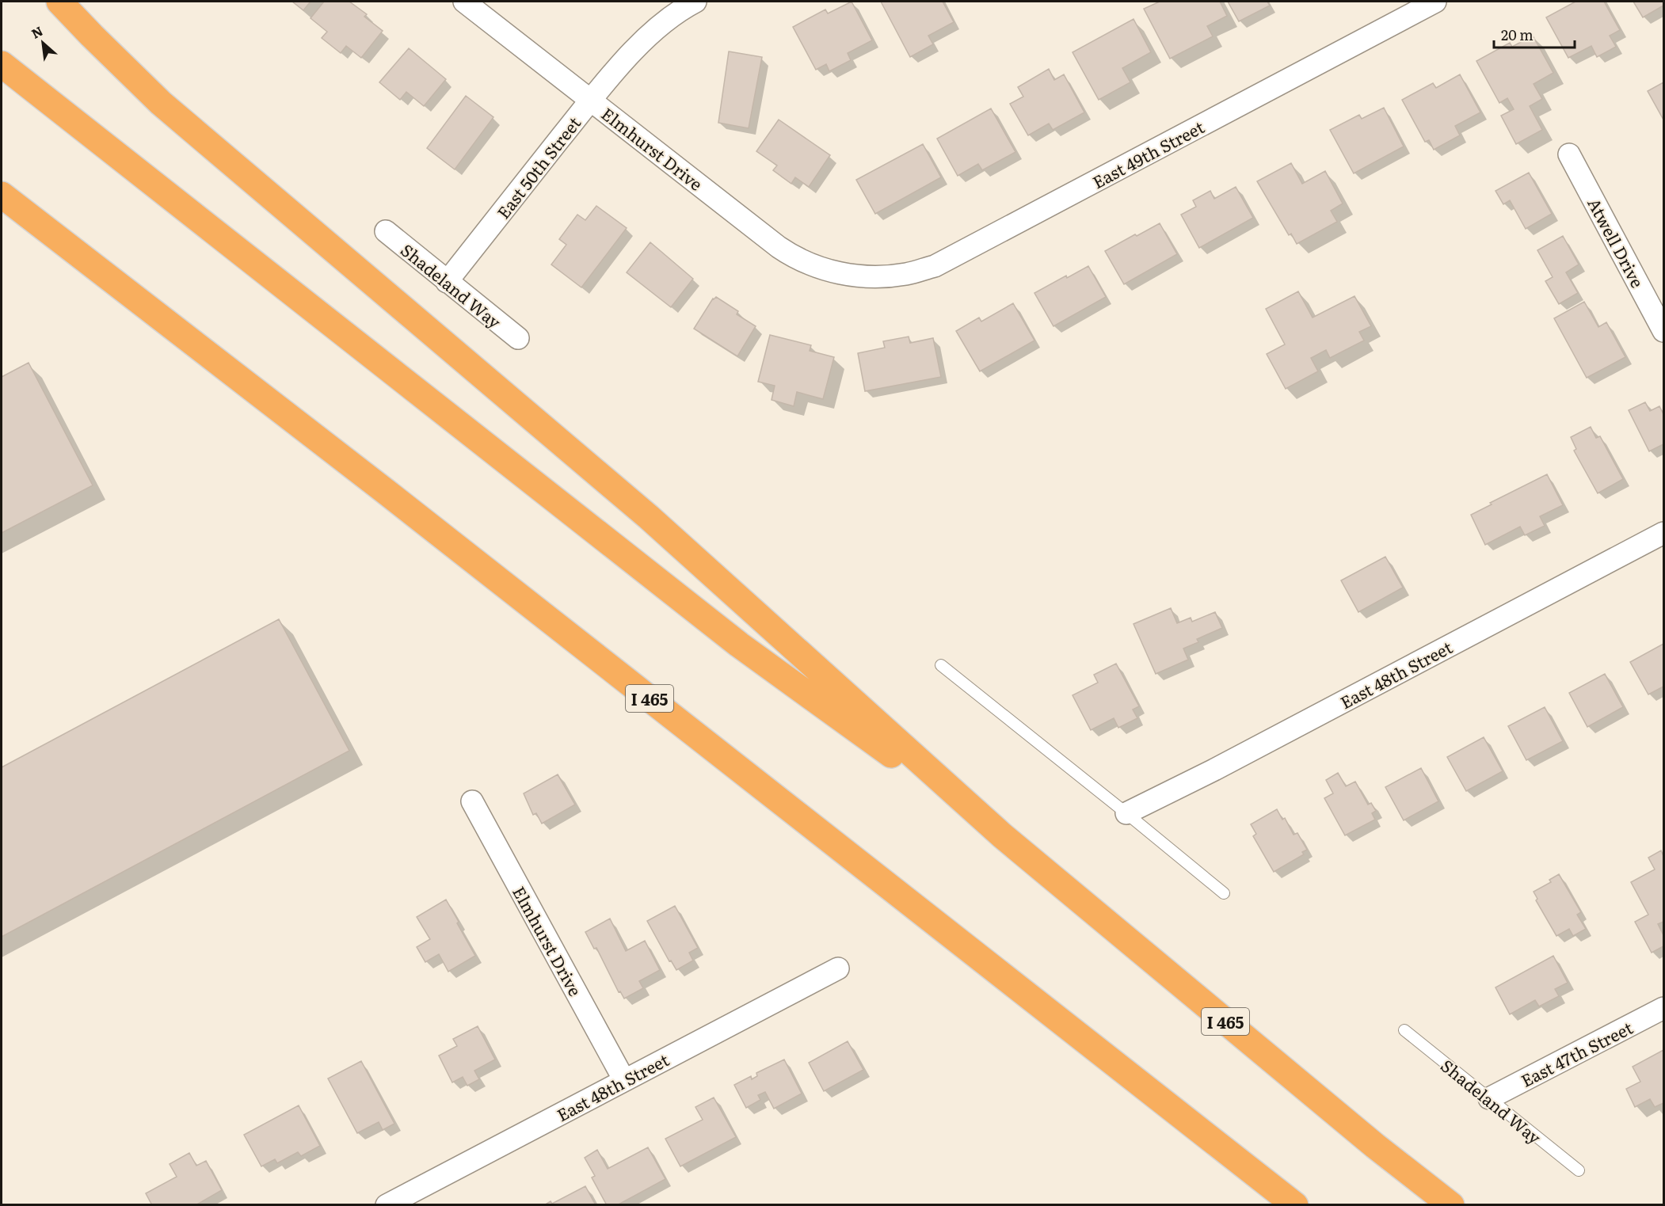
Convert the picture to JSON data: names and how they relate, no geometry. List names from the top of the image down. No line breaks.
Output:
{"streets":{"highway":["I 465"],"street":["Elmhurst Drive","East 49th Street","East 50th Street","Atwell Drive","Shadeland Way","East 48th Street","East 47th Street"]},"crossings":[["Elmhurst Drive","East 49th Street"],["Elmhurst Drive","East 50th Street"],["Elmhurst Drive","East 48th Street"],["East 50th Street","Shadeland Way"],["Shadeland Way","East 47th Street"]],"scale_bar":"20 m","north":"top left"}
